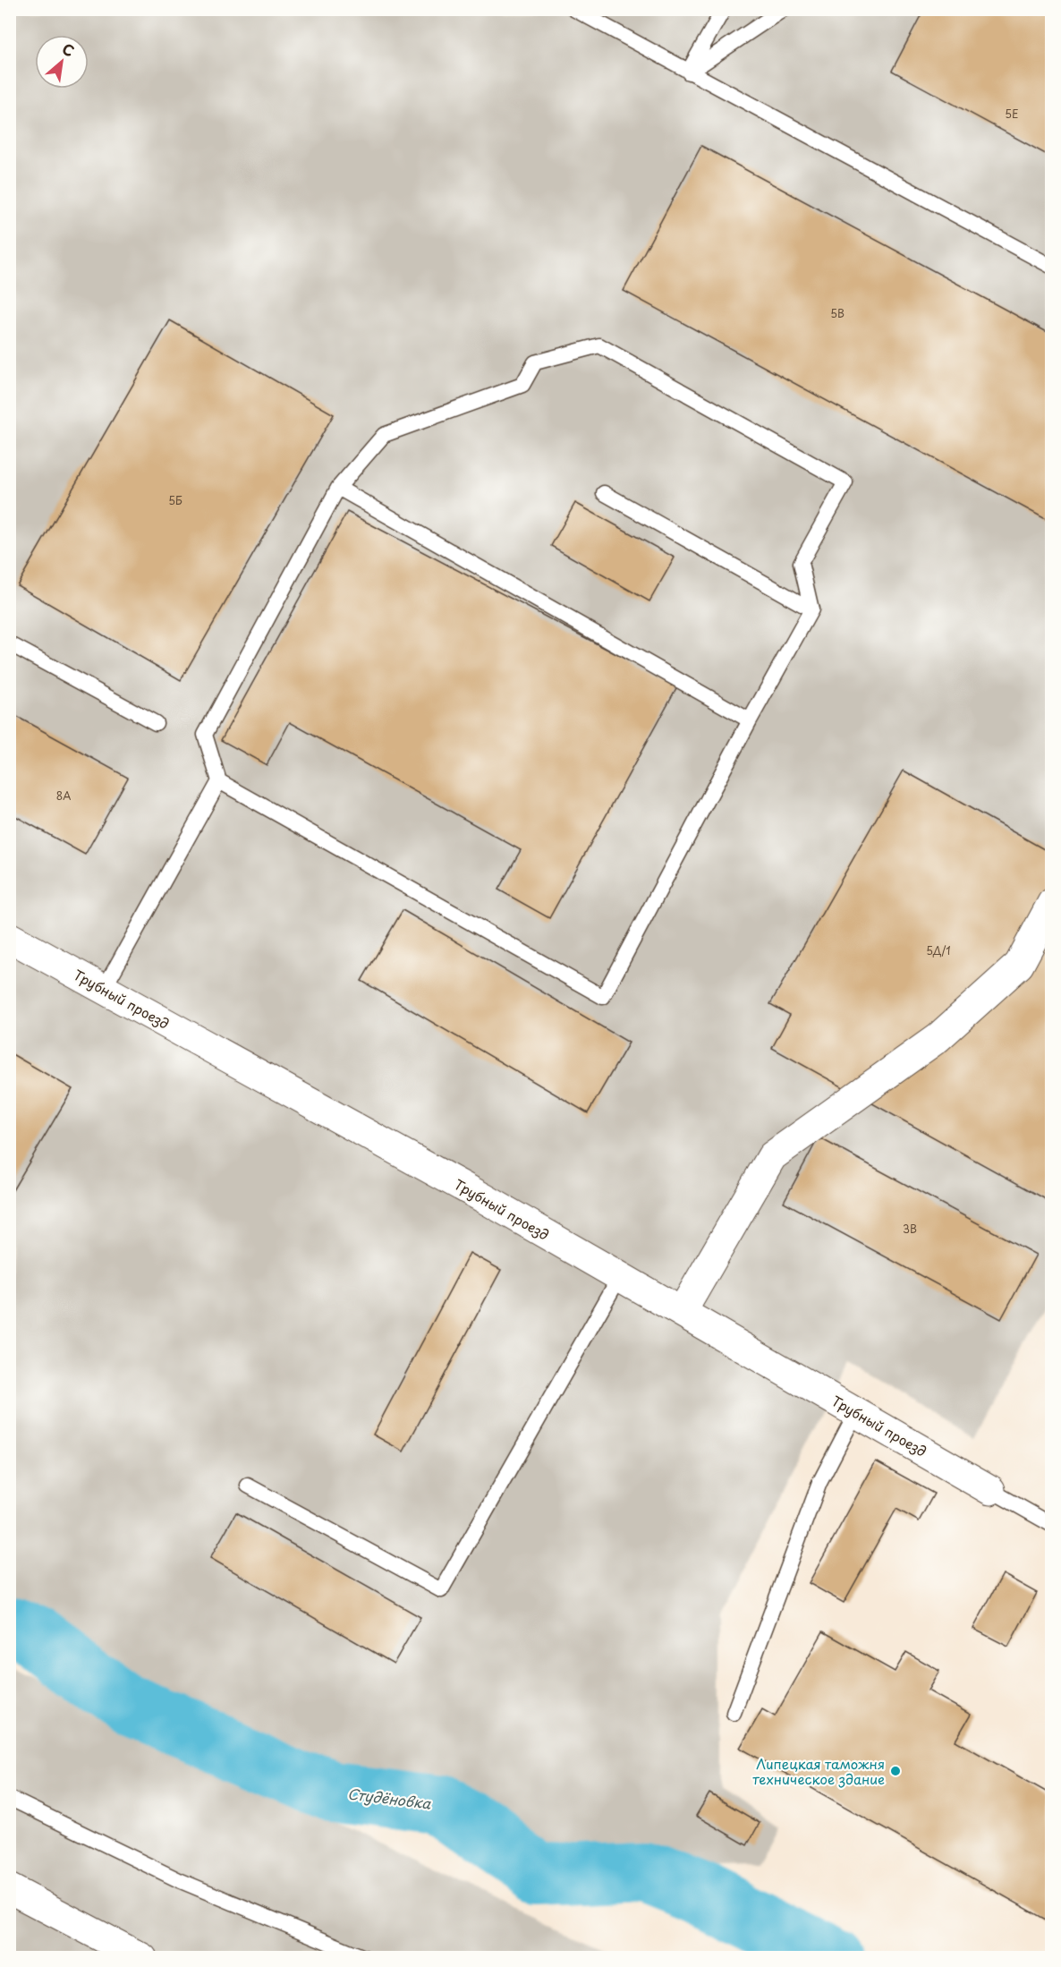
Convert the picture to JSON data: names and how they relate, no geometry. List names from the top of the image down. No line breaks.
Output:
{"streets":{"street":["Трубный проезд"]},"water":["Студёновка"],"places":["Липецкая таможня техническое здание"],"house_numbers":["5Е","5В","5Б","8А","5Д/1","3В"],"north":"top right"}
